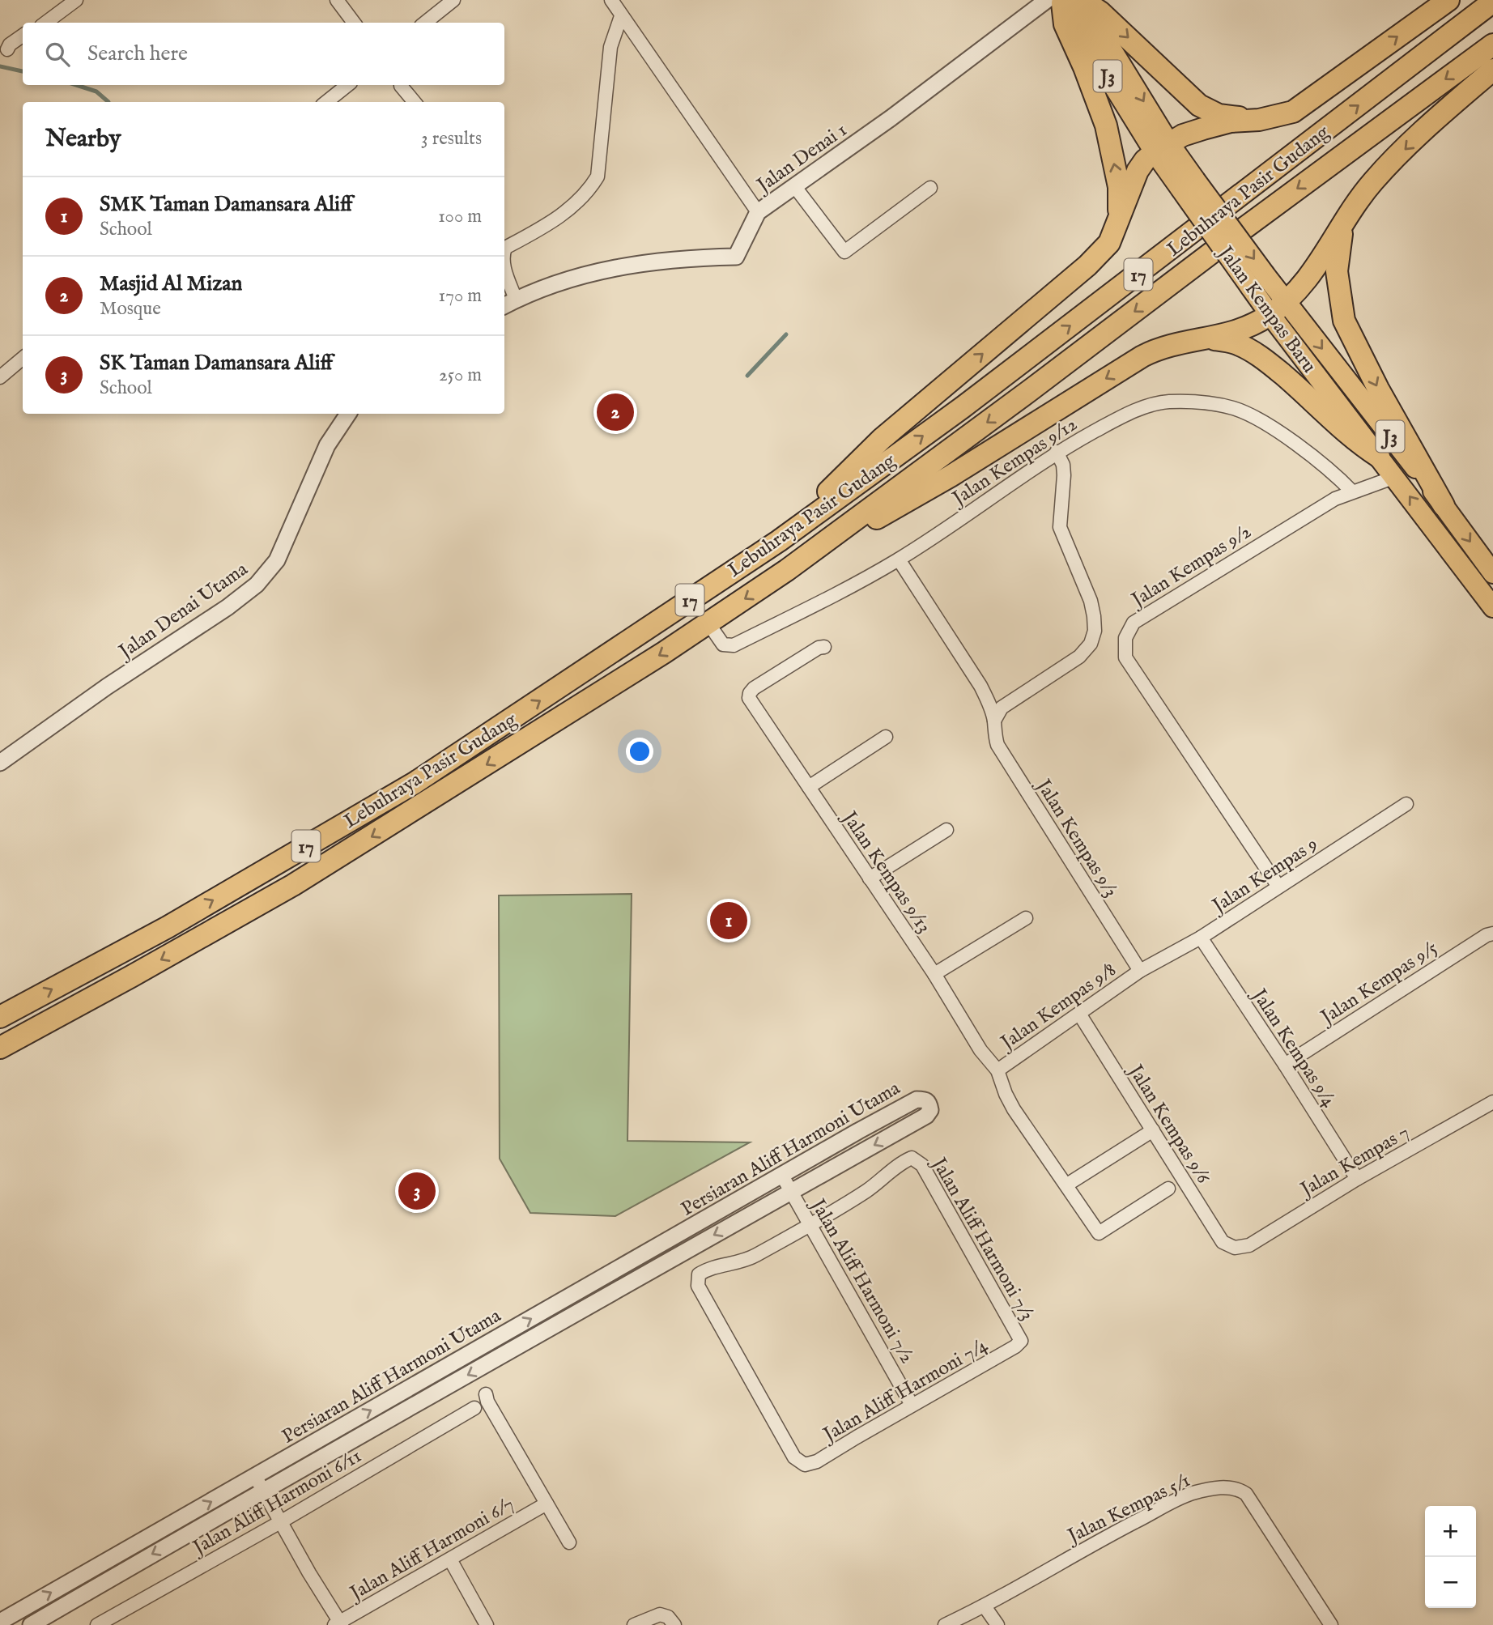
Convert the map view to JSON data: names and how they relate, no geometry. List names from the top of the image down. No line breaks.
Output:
{"streets":{"highway":["Lebuhraya Pasir Gudang","17"],"main road":["J3","Jalan Kempas Baru"],"street":["Jalan Denai 1","Jalan Kempas 9/12","Jalan Kempas 9/2","Jalan Denai Utama","Jalan Kempas 9/3","Jalan Kempas 9/13","Jalan Kempas 9","Jalan Kempas 9/5","Jalan Kempas 9/8","Jalan Kempas 9/4","Jalan Kempas 9/6","Persiaran Aliff Harmoni Utama","Jalan Kempas 7","Jalan Aliff Harmoni 7/3","Jalan Aliff Harmoni 7/2","Jalan Aliff Harmoni 7/4","Jalan Aliff Harmoni 6/11","Jalan Kempas 5/1","Jalan Aliff Harmoni 6/7"]},"crossings":[["Jalan Denai 1","Jalan Kempas Baru"],["Lebuhraya Pasir Gudang","Jalan Kempas 9/12"],["Jalan Kempas Baru","Jalan Kempas 9/2"],["Jalan Kempas 9/12","Jalan Kempas 9/2"],["Jalan Kempas 9/12","Jalan Kempas 9/3"],["Jalan Kempas 9/2","Jalan Kempas 9"],["Jalan Kempas 9/3","Jalan Kempas 9"],["Jalan Kempas 9/3","Jalan Kempas 9/8"],["Jalan Kempas 9/13","Jalan Kempas 9/8"],["Jalan Kempas 9","Jalan Kempas 9/8"],["Jalan Kempas 9","Jalan Kempas 9/4"],["Jalan Kempas 9/5","Jalan Kempas 9/4"],["Jalan Kempas 9/8","Jalan Kempas 9/6"],["Jalan Kempas 9/4","Jalan Kempas 7"],["Jalan Kempas 9/6","Jalan Kempas 7"],["Persiaran Aliff Harmoni Utama","Jalan Aliff Harmoni 7/2"],["Jalan Aliff Harmoni 7/3","Jalan Aliff Harmoni 7/2"],["Jalan Aliff Harmoni 7/3","Jalan Aliff Harmoni 7/4"],["Jalan Aliff Harmoni 7/2","Jalan Aliff Harmoni 7/4"]],"page":{"search":"Search here","heading":["Nearby","3 results"],"list":[{"mark":"1","name":"SMK Taman Damansara Aliff","note":"School","value":"100 m"},{"mark":"2","name":"Masjid Al Mizan","note":"Mosque","value":"170 m"},{"mark":"3","name":"SK Taman Damansara Aliff","note":"School","value":"250 m"}],"pins":["2","1","3"],"map_buttons":["+","−"]}}
